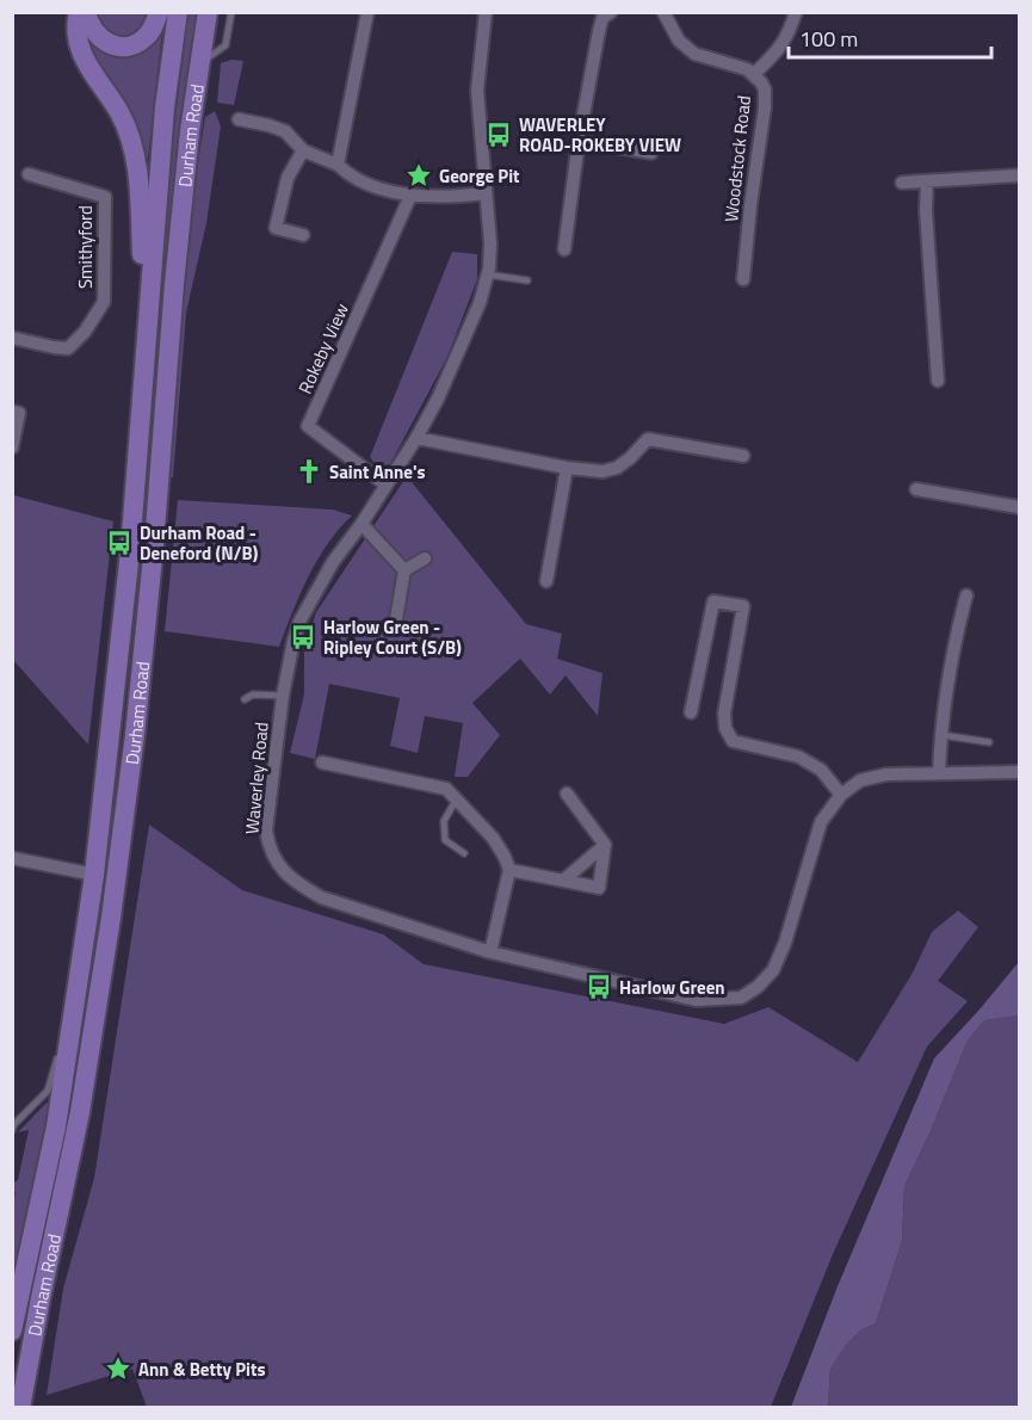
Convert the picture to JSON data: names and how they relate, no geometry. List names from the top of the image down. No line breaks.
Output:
{"streets":{"main road":["Durham Road"],"street":["Woodstock Road","Smithyford","Rokeby View","Waverley Road"]},"crossings":[["Rokeby View","Waverley Road"]],"places":{"bus stop":["WAVERLEY ROAD-ROKEBY VIEW","Durham Road - Deneford (N/B)","Harlow Green - Ripley Court (S/B)","Harlow Green"],"place":["George Pit","Ann & Betty Pits"],"church":["Saint Anne's"]},"scale_bar":"100 m"}
